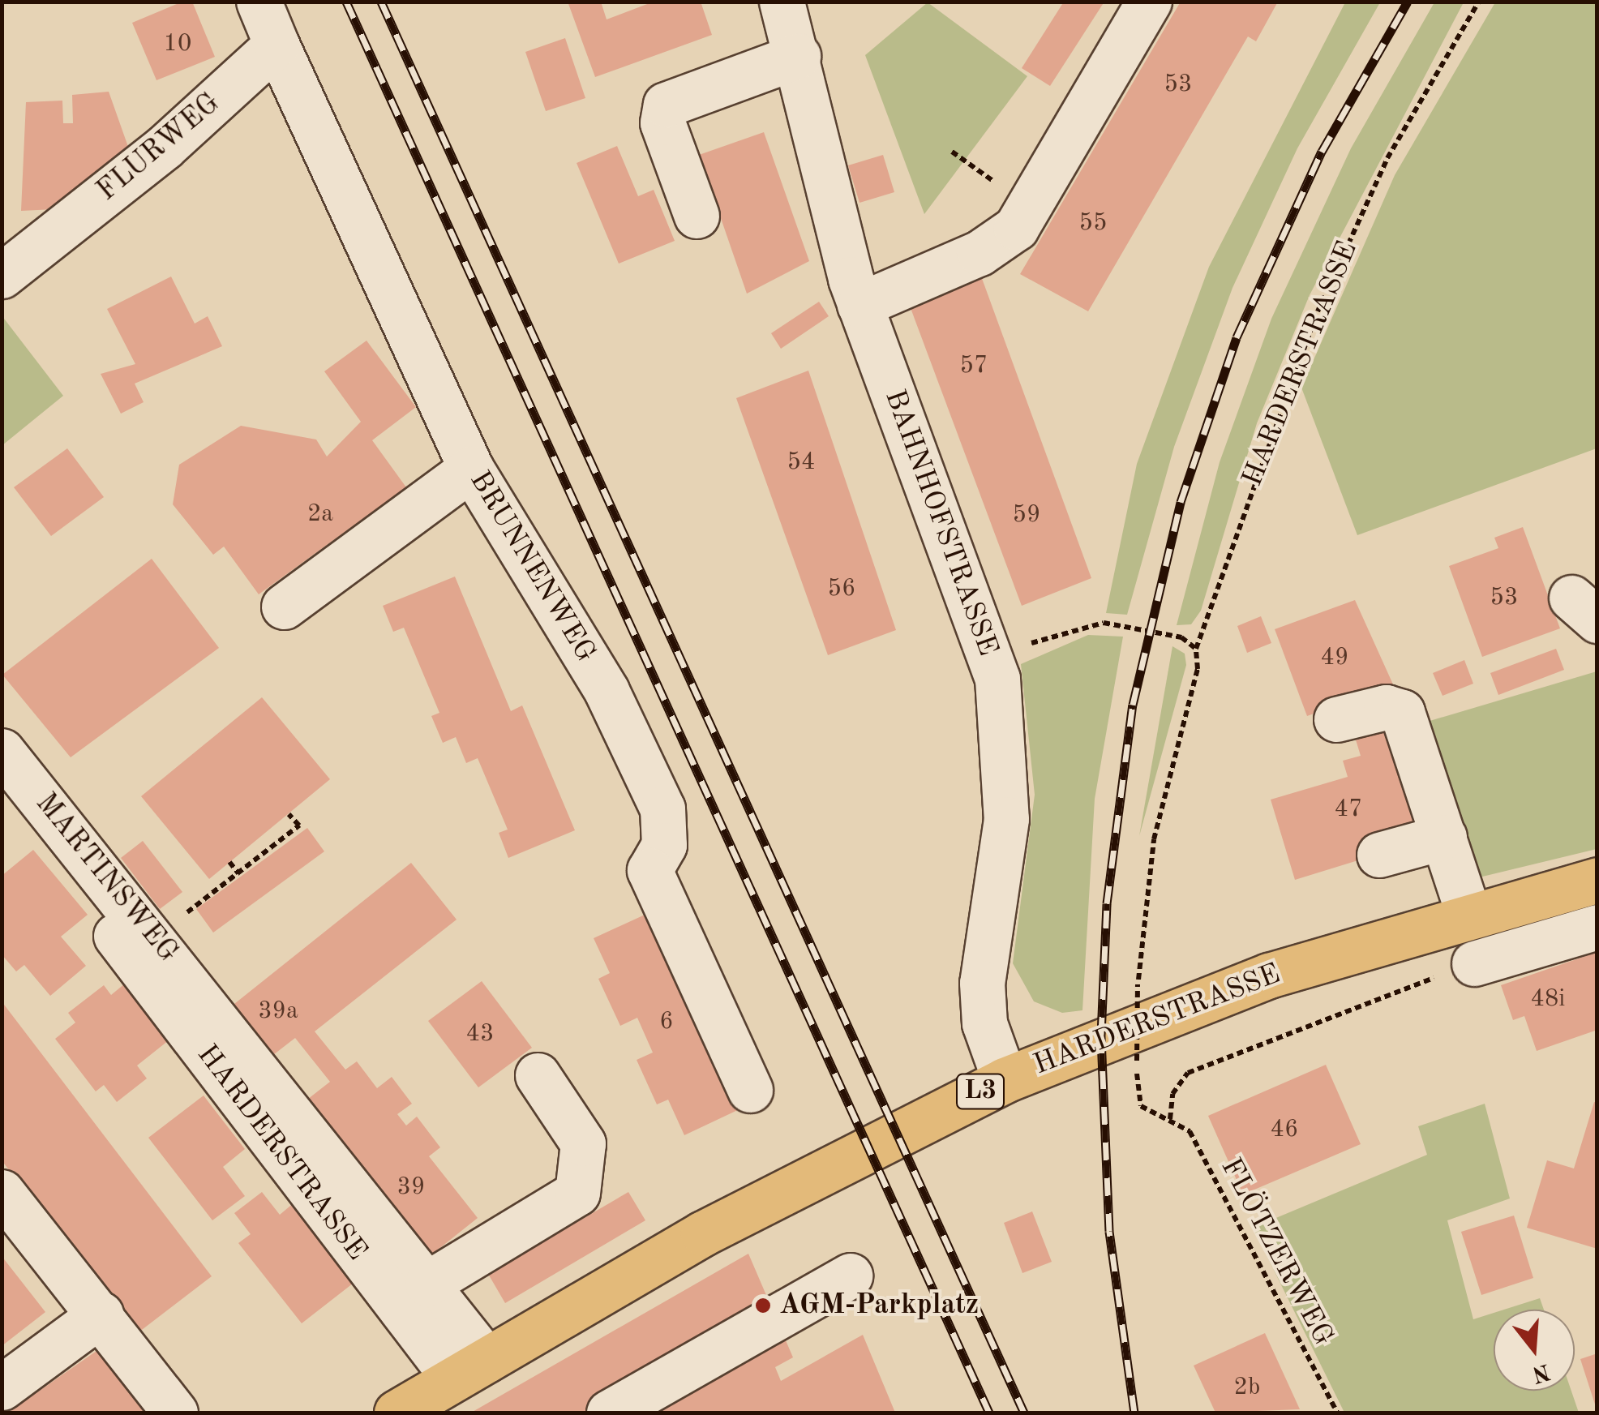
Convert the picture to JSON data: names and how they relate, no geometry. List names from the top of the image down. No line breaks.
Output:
{"streets":{"main road":["HARDERSTRASSE","L3"],"street":["FLURWEG","BAHNHOFSTRASSE","BRUNNENWEG","MARTINSWEG"],"path":["FLÖTZERWEG"]},"crossings":[["FLURWEG","BRUNNENWEG"],["HARDERSTRASSE","BAHNHOFSTRASSE"],["HARDERSTRASSE","MARTINSWEG"],["HARDERSTRASSE","FLÖTZERWEG"]],"places":["AGM-Parkplatz"],"house_numbers":["10","53","55","57","54","2a","59","56","53","49","47","48i","39a","6","43","46","39","2b"],"north":"bottom"}
